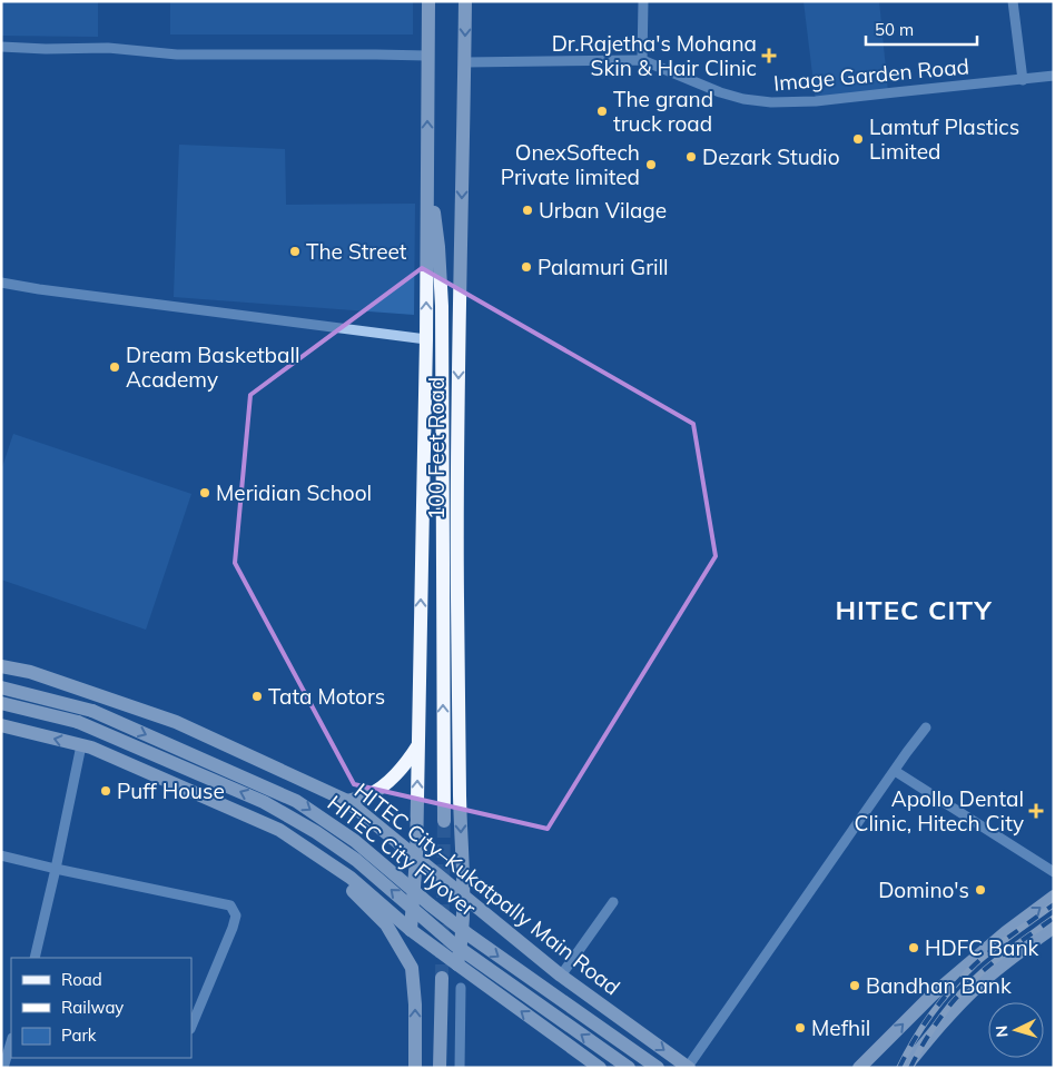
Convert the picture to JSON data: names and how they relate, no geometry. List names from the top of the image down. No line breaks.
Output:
{"streets":{"main road":["100 Feet Road","HITEC City Flyover","HITEC City–Kukatpally Main Road"],"street":["Image Garden Road"]},"crossings":[["Image Garden Road","100 Feet Road"],["100 Feet Road","HITEC City–Kukatpally Main Road"]],"districts":["HITEC CITY"],"places":{"health":["Dr.Rajetha's Mohana Skin & Hair Clinic","Apollo Dental Clinic, Hitech City"],"other":["The grand truck road","Lamtuf Plastics Limited","Dezark Studio","OnexSoftech Private limited","Urban Vilage","The Street","Palamuri Grill","Dream Basketball Academy","Meridian School","Tata Motors","Puff House","Domino's","HDFC Bank","Bandhan Bank","Mefhil"]},"legend":["Road","Railway","Park"],"scale_bar":"50 m","north":"left"}
